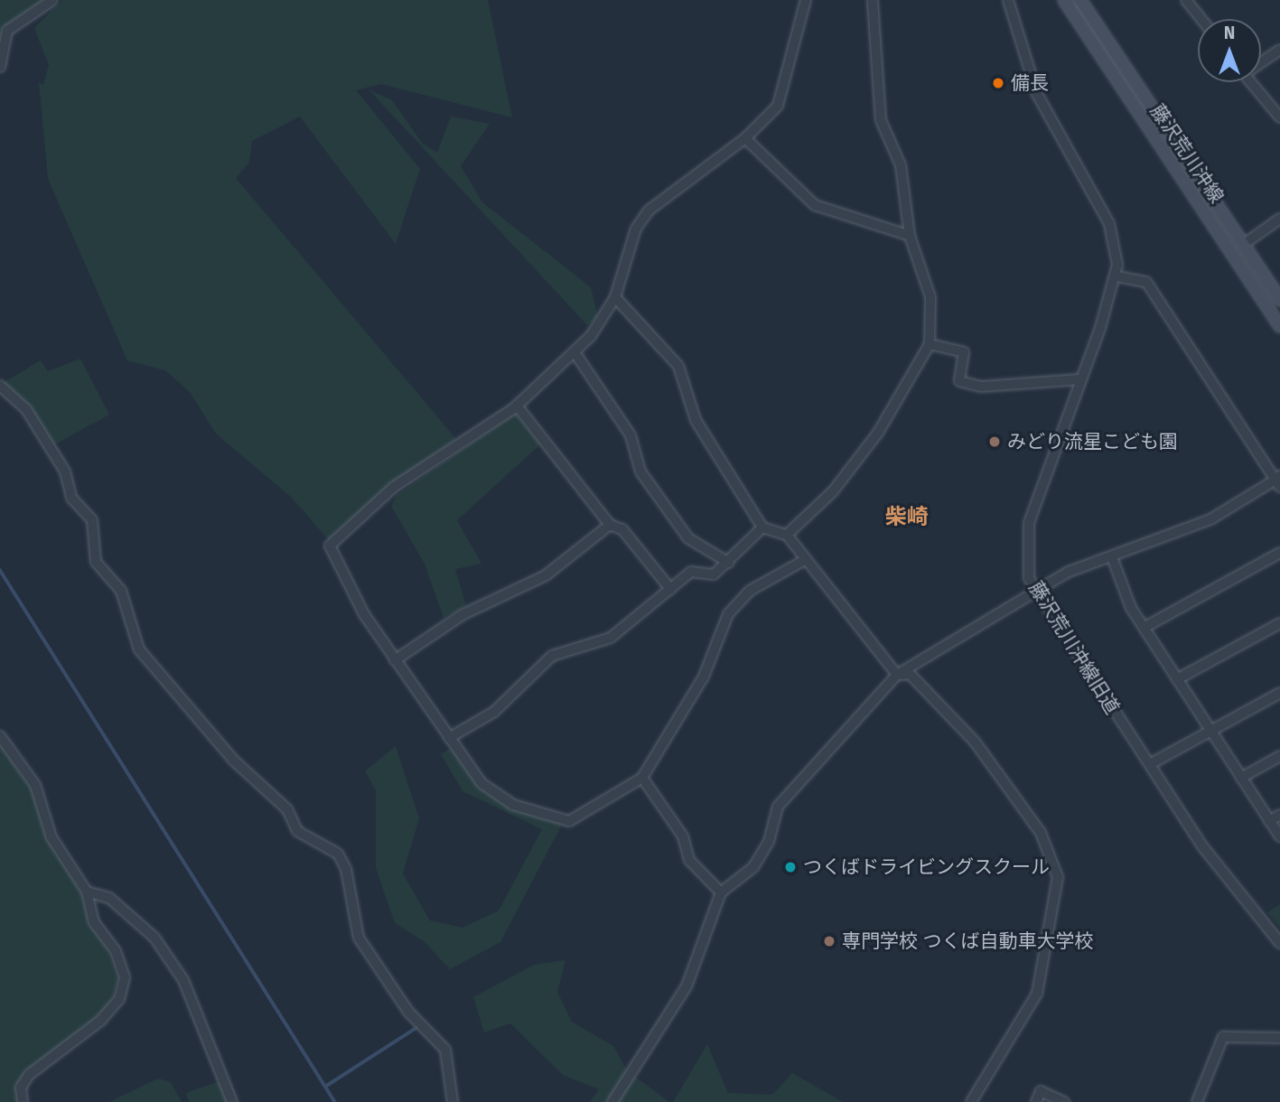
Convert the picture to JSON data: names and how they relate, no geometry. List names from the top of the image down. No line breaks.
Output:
{"streets":{"main road":["藤沢荒川沖線"],"street":["藤沢荒川沖線旧道"]},"districts":["柴崎"],"places":["備長","みどり流星こども園","つくばドライビングスクール","専門学校 つくば自動車大学校"],"north":"top"}
